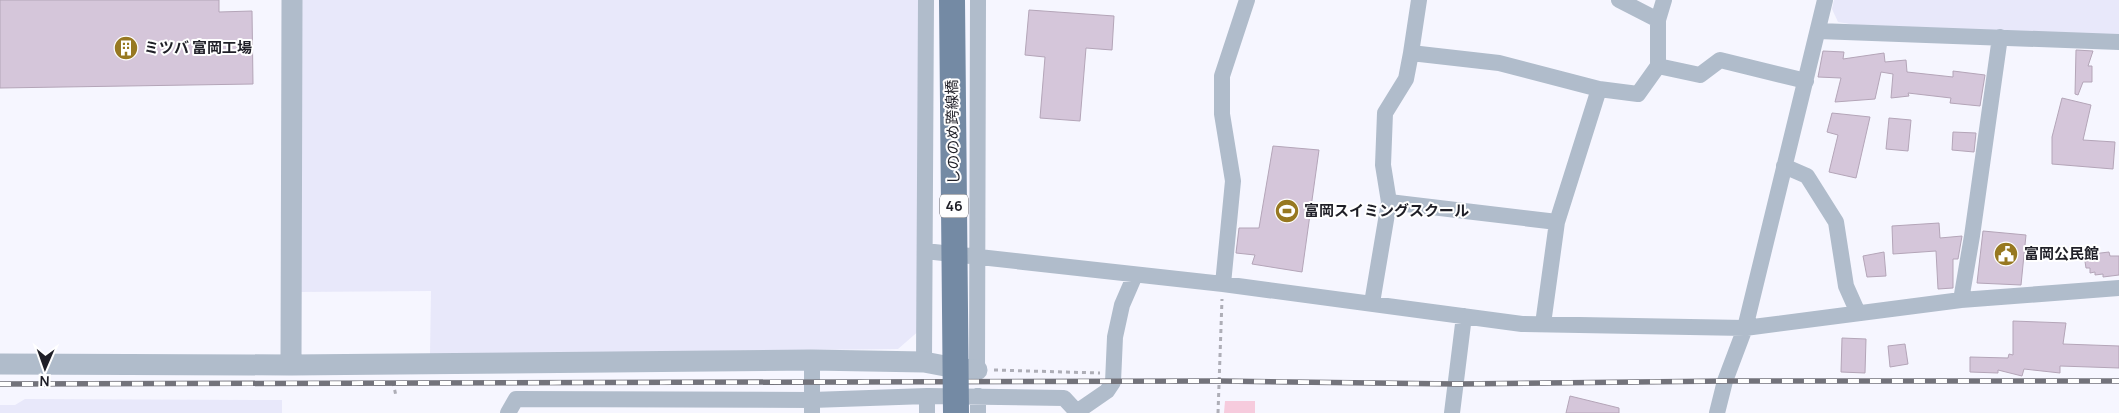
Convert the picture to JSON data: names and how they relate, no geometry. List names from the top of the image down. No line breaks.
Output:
{"streets":{"main road":["しののめ跨線橋","46"]},"places":{"building":["ミツバ 富岡工場"],"sports":["富岡スイミングスクール"],"public building":["富岡公民館"]},"north":"bottom"}
